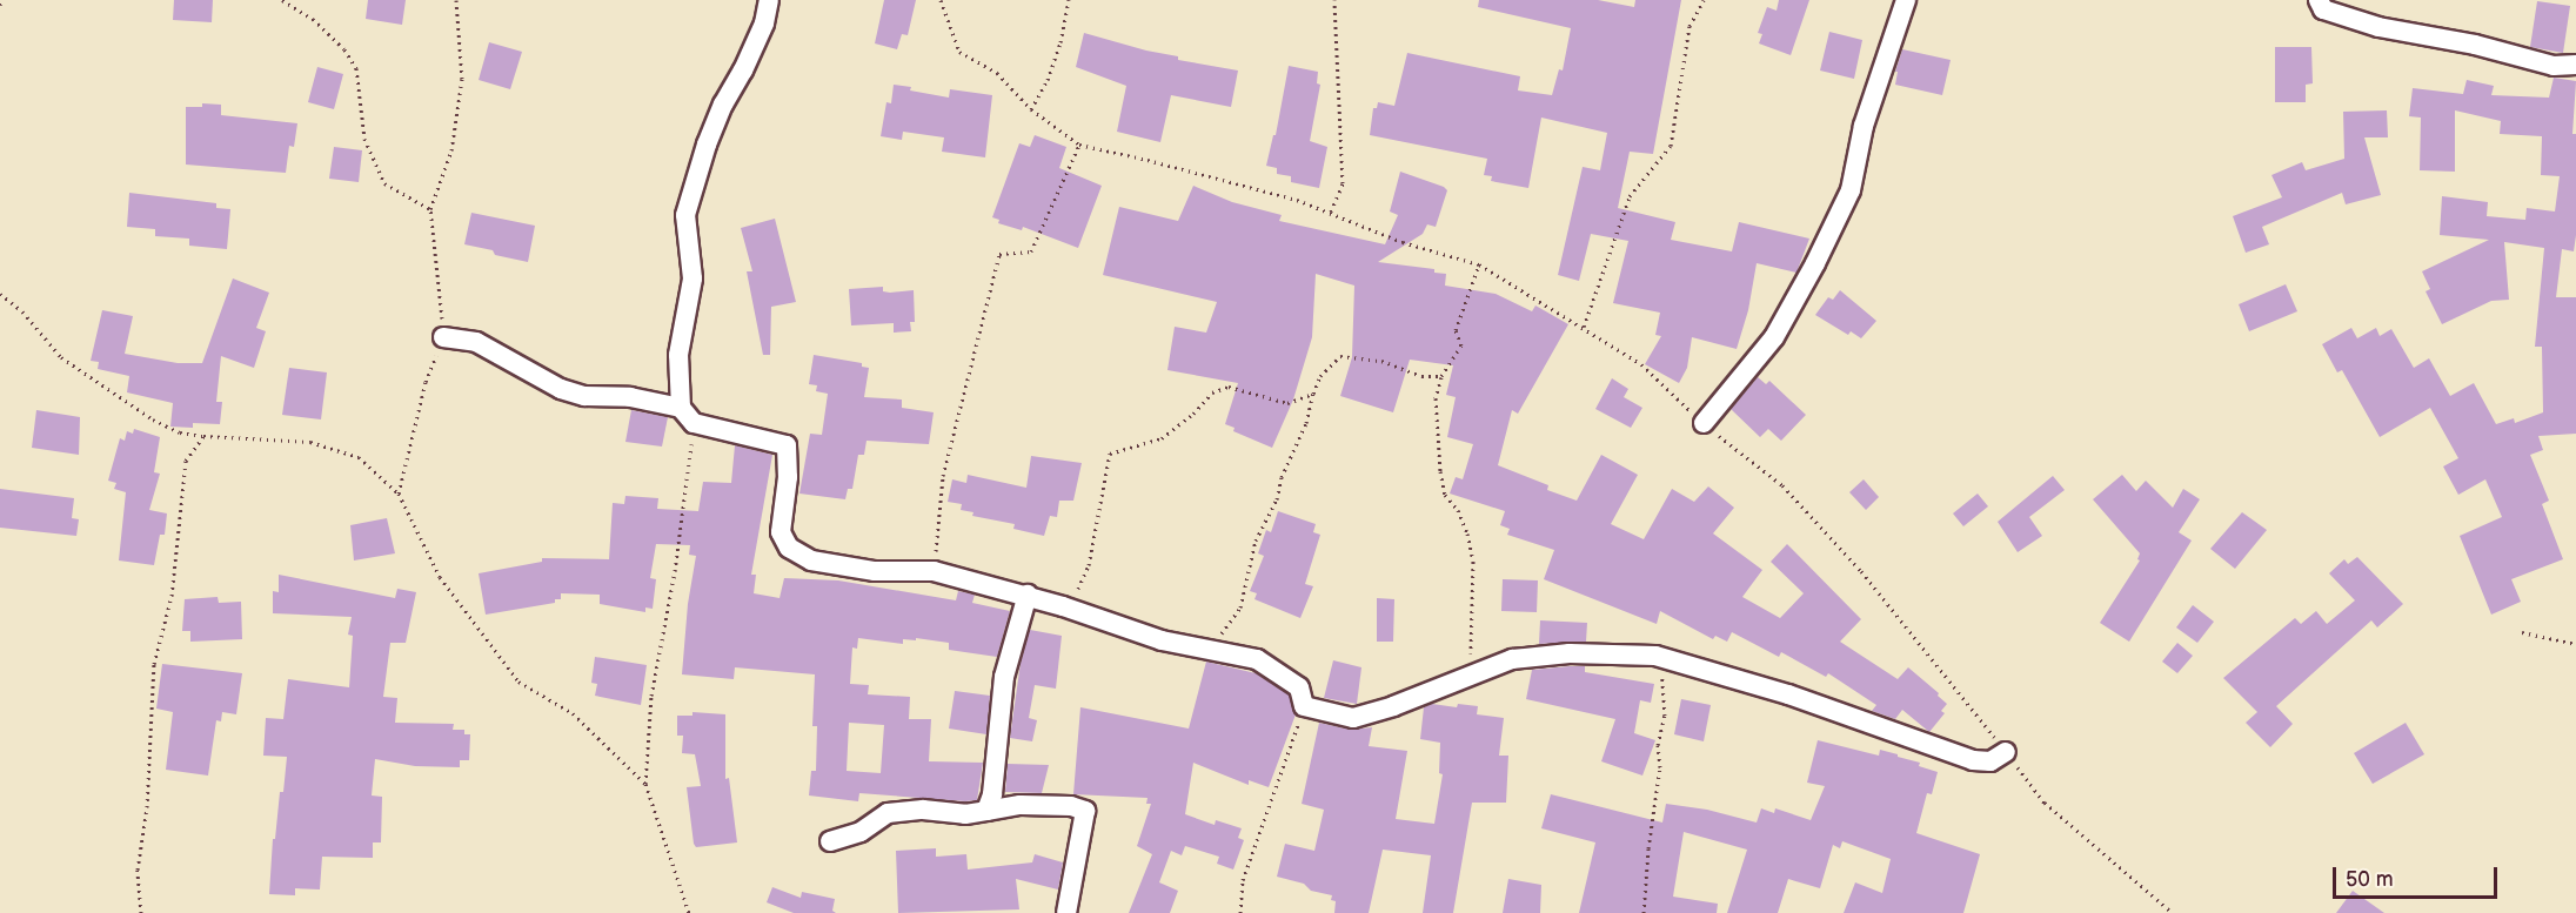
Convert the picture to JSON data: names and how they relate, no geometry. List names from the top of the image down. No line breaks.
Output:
{"scale_bar":"50 m"}
